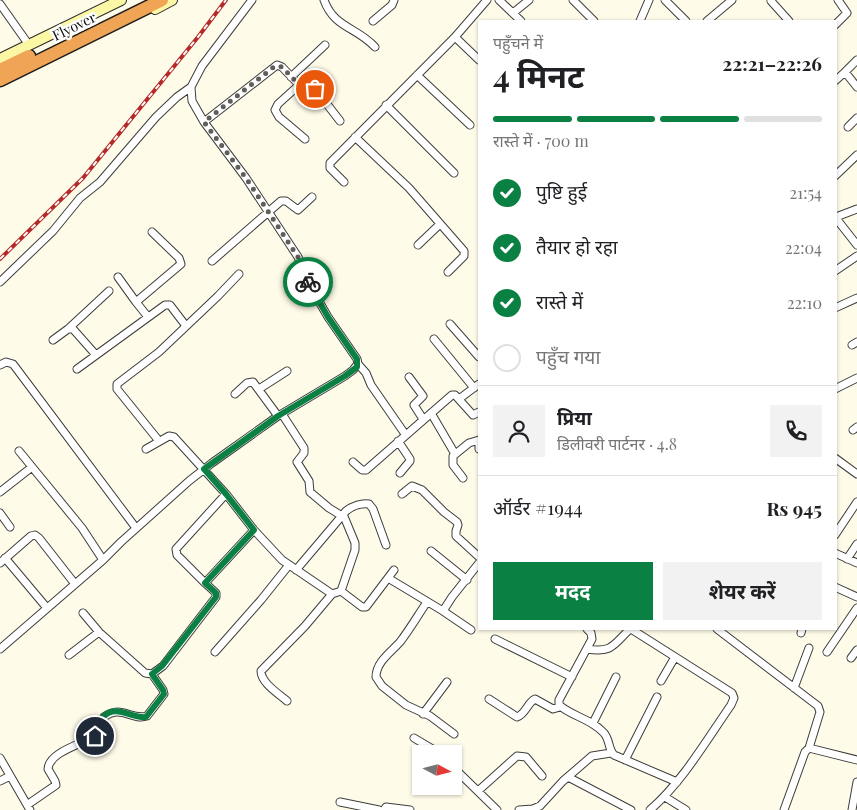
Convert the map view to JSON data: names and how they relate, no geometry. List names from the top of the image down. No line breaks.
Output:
{"streets":{"highway":["Flyover"]},"north":"right","page":{"heading":["4 मिनट","पहुँचने में","22:21–22:26"],"panel":["प्रिया","डिलीवरी पार्टनर · 4.8","ऑर्डर #1944","Rs 945"],"bar":"रास्ते में · 700 m","list":[["पुष्टि हुई","21:54"],["तैयार हो रहा","22:04"],["रास्ते में","22:10"],"पहुँच गया"],"buttons":["मदद","शेयर करें"]}}
